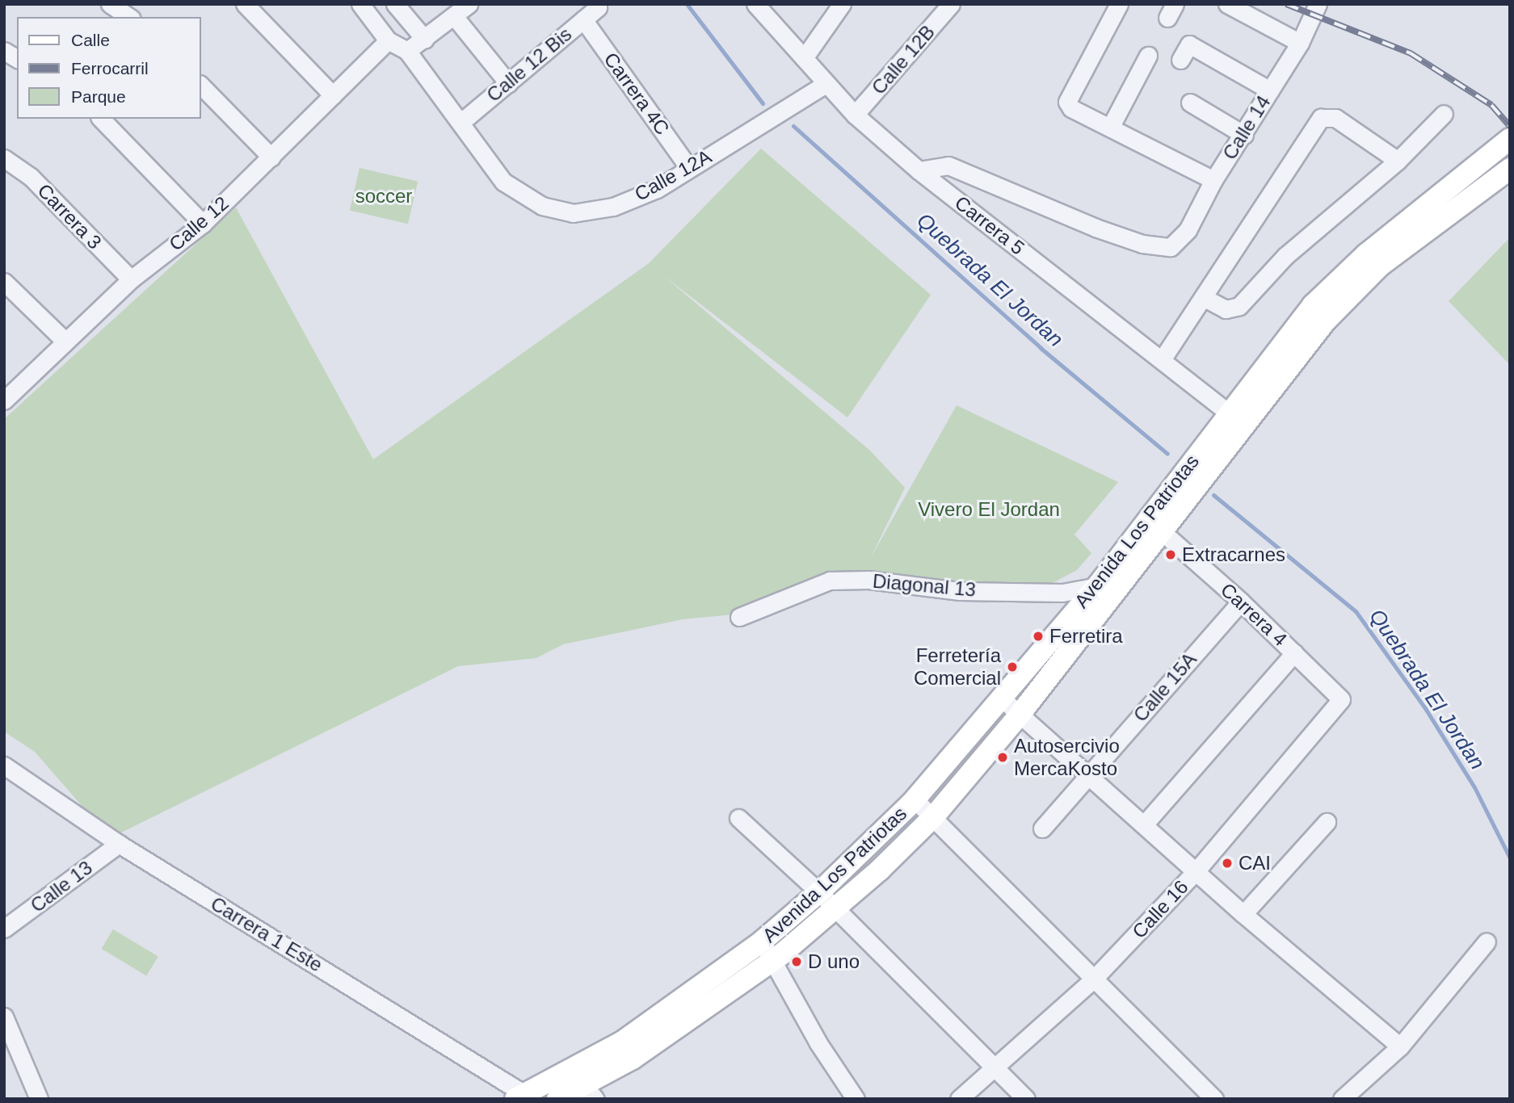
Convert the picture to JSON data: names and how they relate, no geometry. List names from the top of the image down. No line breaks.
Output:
{"streets":{"main road":["Avenida Los Patriotas"],"street":["Calle 12B","Calle 12 Bis","Carrera 4C","Calle 14","Calle 12A","Carrera 3","Calle 12","Carrera 5","Diagonal 13","Carrera 4","Calle 15A","Calle 13","Calle 16","Carrera 1 Este"]},"crossings":[["Calle 12B","Carrera 5"],["Calle 12 Bis","Carrera 4C"],["Calle 12 Bis","Calle 12A"],["Carrera 4C","Calle 12A"],["Calle 14","Carrera 5"],["Calle 12A","Calle 12"],["Calle 12A","Carrera 5"],["Carrera 3","Calle 12"],["Carrera 5","Avenida Los Patriotas"],["Avenida Los Patriotas","Diagonal 13"],["Avenida Los Patriotas","Carrera 4"],["Avenida Los Patriotas","Carrera 1 Este"],["Carrera 4","Calle 15A"],["Carrera 4","Calle 16"],["Calle 13","Carrera 1 Este"]],"water":["Quebrada El Jordan"],"parks":["soccer","Vivero El Jordan"],"places":["Extracarnes","Ferretira","Ferretería Comercial","Autosercivio MercaKosto","CAI","D uno"],"legend":["Calle","Ferrocarril","Parque"]}
